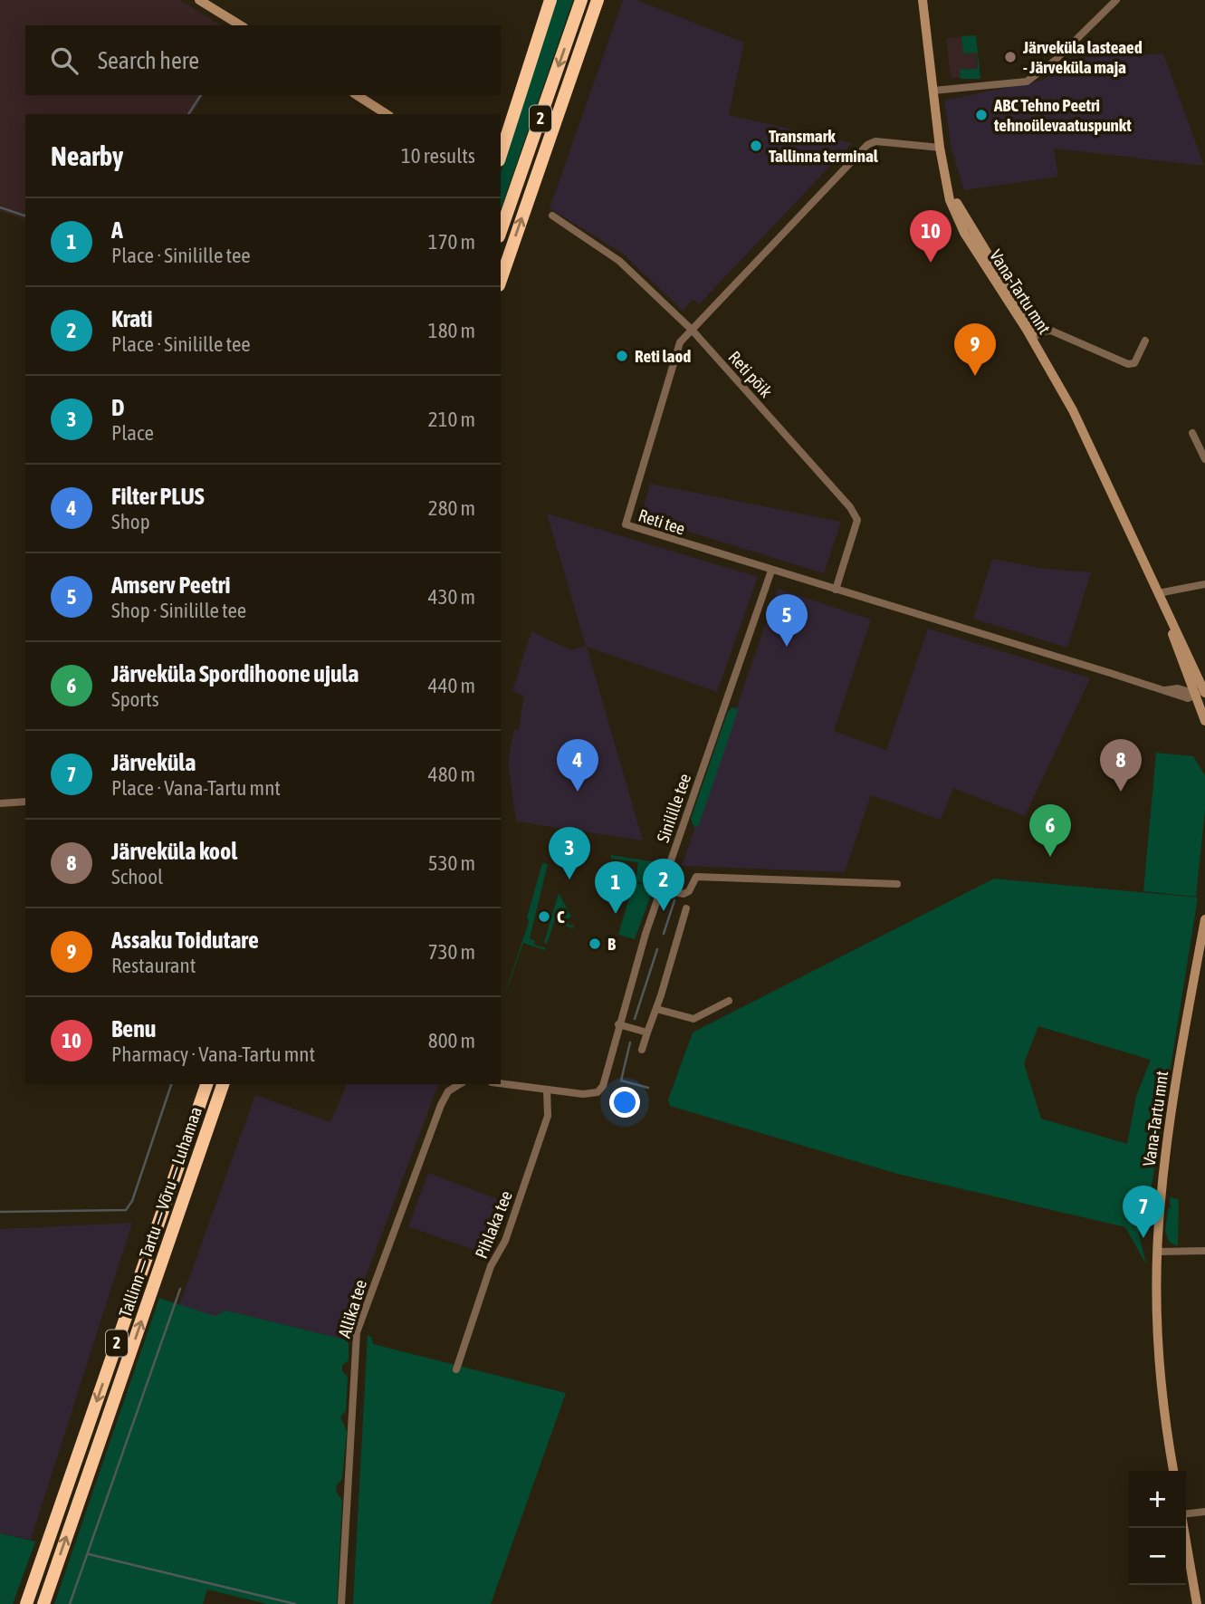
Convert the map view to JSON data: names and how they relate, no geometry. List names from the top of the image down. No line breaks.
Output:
{"streets":{"highway":["2","Tallinn — Tartu — Võru — Luhamaa"],"street":["Vana-Tartu mnt","Reti põik","Reti tee","Sinilille tee","Pihlaka tee","Allika tee"]},"crossings":[["Vana-Tartu mnt","Reti tee"],["Reti põik","Reti tee"],["Reti tee","Sinilille tee"],["Sinilille tee","Pihlaka tee"]],"places":["Järveküla lasteaed - Järveküla maja","ABC Tehno Peetri tehnoülevaatuspunkt","Transmark Tallinna terminal","Reti laod","C","B"],"page":{"search":"Search here","heading":["Nearby","10 results"],"list":[{"mark":"1","name":"A","note":"Place · Sinilille tee","value":"170 m"},{"mark":"2","name":"Krati","note":"Place · Sinilille tee","value":"180 m"},{"mark":"3","name":"D","note":"Place","value":"210 m"},{"mark":"4","name":"Filter PLUS","note":"Shop","value":"280 m"},{"mark":"5","name":"Amserv Peetri","note":"Shop · Sinilille tee","value":"430 m"},{"mark":"6","name":"Järveküla Spordihoone ujula","note":"Sports","value":"440 m"},{"mark":"7","name":"Järveküla","note":"Place · Vana-Tartu mnt","value":"480 m"},{"mark":"8","name":"Järveküla kool","note":"School","value":"530 m"},{"mark":"9","name":"Assaku Toidutare","note":"Restaurant","value":"730 m"},{"mark":"10","name":"Benu","note":"Pharmacy · Vana-Tartu mnt","value":"800 m"}],"pins":["10","9","5","4","8","6","3","2","1","7"],"map_buttons":["+","−"]}}
